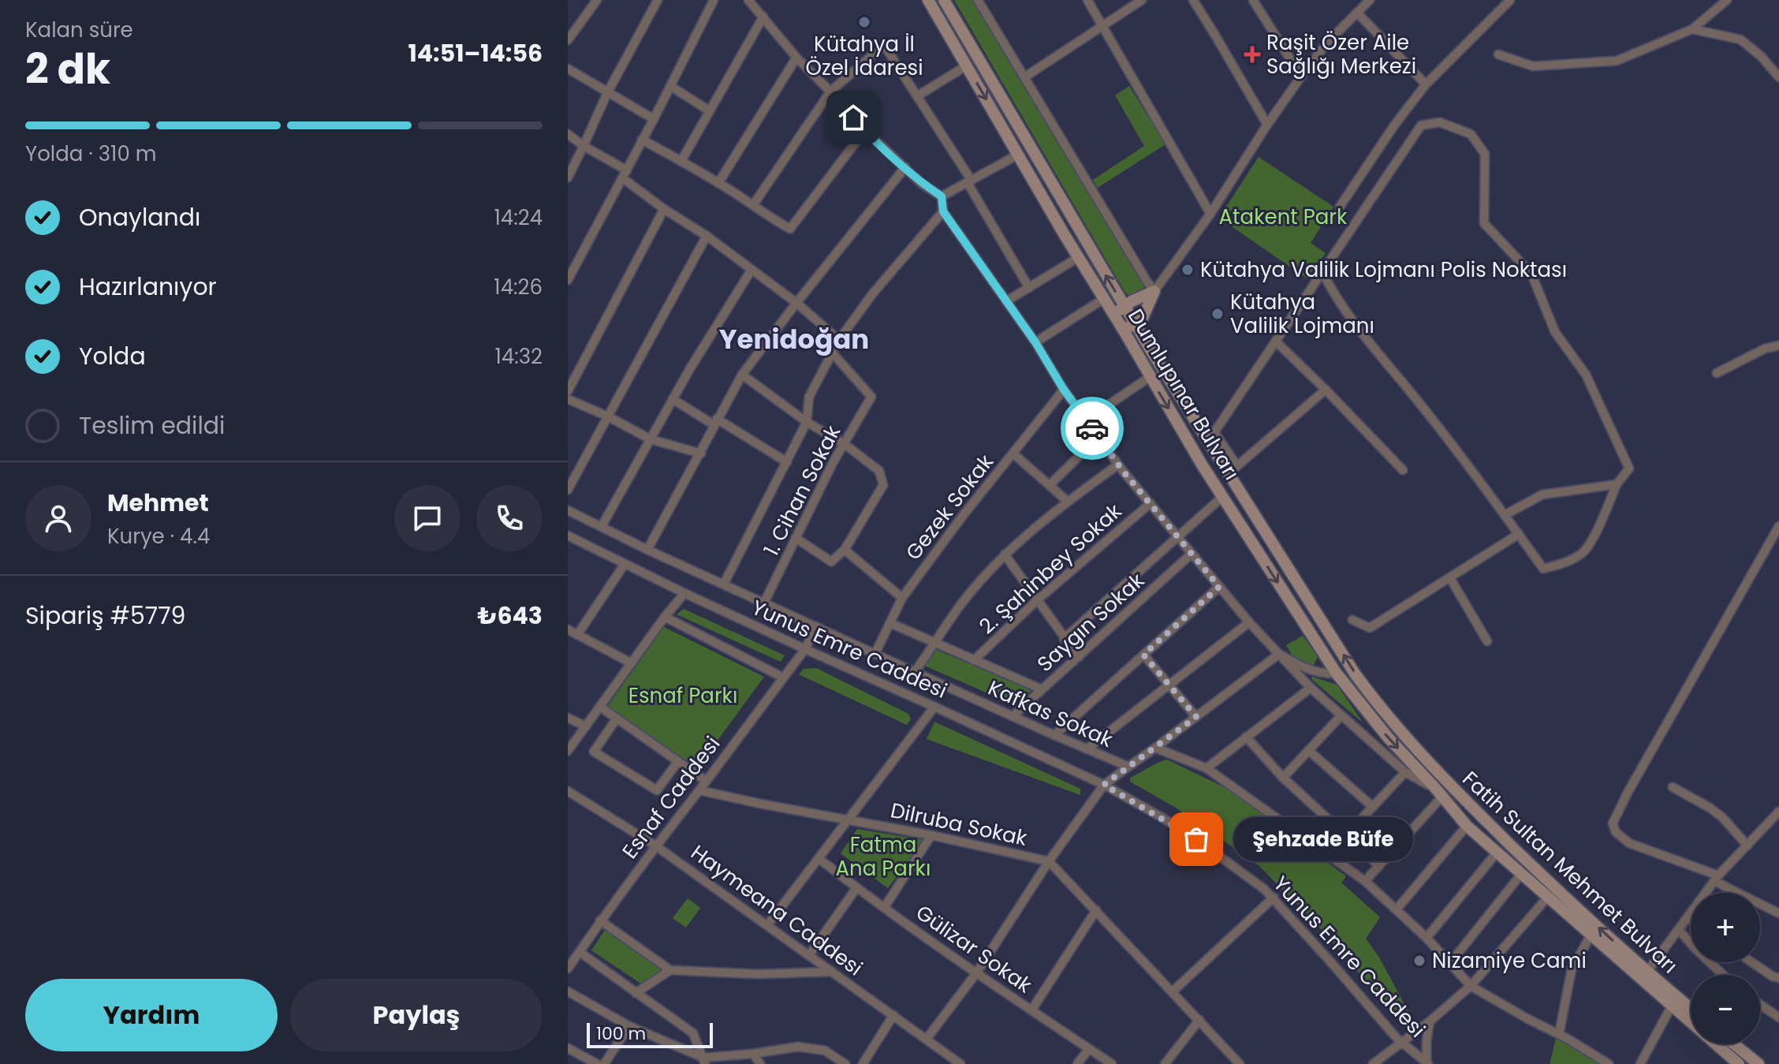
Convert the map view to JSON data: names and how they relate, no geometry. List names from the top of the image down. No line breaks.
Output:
{"streets":{"main road":["Dumlupınar Bulvarı","Fatih Sultan Mehmet Bulvarı"],"street":["1. Cihan Sokak","Gezek Sokak","2. Şahinbey Sokak","Saygın Sokak","Yunus Emre Caddesi","Kafkas Sokak","Esnaf Caddesi","Dilruba Sokak","Haymeana Caddesi","Gülizar Sokak"]},"crossings":[["Dumlupınar Bulvarı","Fatih Sultan Mehmet Bulvarı"],["1. Cihan Sokak","Kafkas Sokak"],["Gezek Sokak","Kafkas Sokak"],["Saygın Sokak","Kafkas Sokak"],["Yunus Emre Caddesi","Esnaf Caddesi"],["Kafkas Sokak","Esnaf Caddesi"],["Esnaf Caddesi","Dilruba Sokak"],["Esnaf Caddesi","Haymeana Caddesi"]],"districts":["Yenidoğan"],"parks":["Atakent Park","Esnaf Parkı","Fatma Ana Parkı"],"places":{"other":["Kütahya İl Özel İdaresi","Kütahya Valilik Lojmanı Polis Noktası","Kütahya Valilik Lojmanı","Şehzade Büfe","Nizamiye Cami"],"health":["Raşit Özer Aile Sağlığı Merkezi"]},"scale_bar":"100 m","page":{"heading":["2 dk","Kalan süre","14:51–14:56"],"panel":["Mehmet","Kurye · 4.4","Sipariş #5779","₺643"],"bar":"Yolda · 310 m","list":[["Onaylandı","14:24"],["Hazırlanıyor","14:26"],["Yolda","14:32"],"Teslim edildi"],"bubble":"Şehzade Büfe","map_buttons":["+","−"],"buttons":["Yardım","Paylaş"],"scale":"100 m"}}
